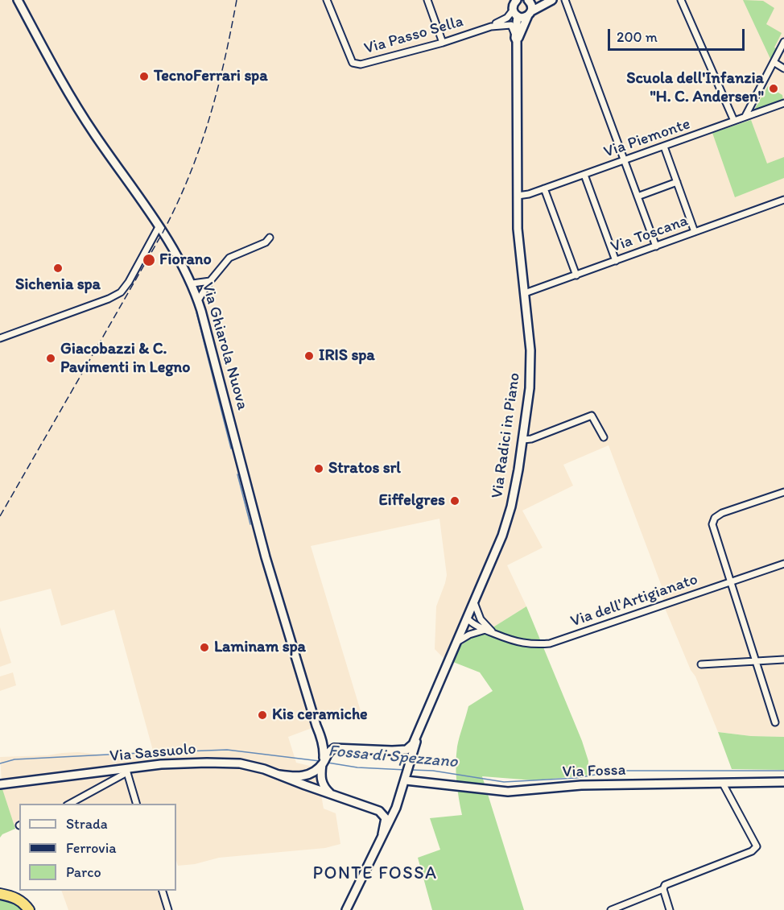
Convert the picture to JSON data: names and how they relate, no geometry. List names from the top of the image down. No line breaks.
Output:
{"streets":{"street":["Via Passo Sella","Via Piemonte","Via Toscana","Via Ghiarola Nuova","Via Radici in Piano","Via dell'Artigianato","Via Sassuolo","Via Fossa"]},"crossings":[["Via Toscana","Via Radici in Piano"],["Via Ghiarola Nuova","Via Sassuolo"],["Via Ghiarola Nuova","Via Fossa"],["Via Radici in Piano","Via dell'Artigianato"],["Via Sassuolo","Via Fossa"]],"districts":["PONTE FOSSA"],"water":["Fossa di Spezzano"],"places":["TecnoFerrari spa","Scuola dell'Infanzia \"H. C. Andersen\"","Fiorano","Sichenia spa","IRIS spa","Giacobazzi & C. Pavimenti in Legno","Stratos srl","Eiffelgres","Laminam spa","Kis ceramiche"],"legend":["Strada","Ferrovia","Parco"],"scale_bar":"200 m"}
